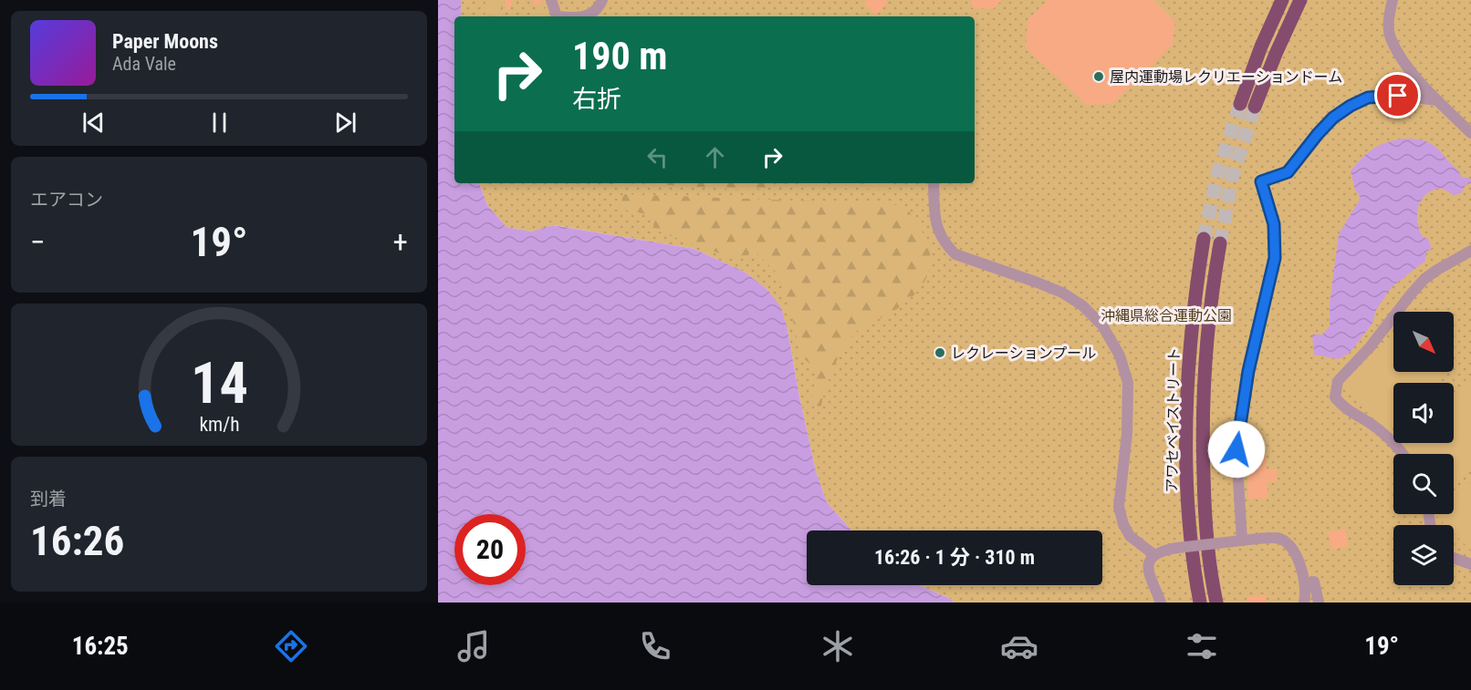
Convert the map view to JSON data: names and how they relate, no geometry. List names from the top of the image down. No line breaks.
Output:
{"streets":{"main road":["アワセベイストリート"]},"parks":["沖縄県総合運動公園"],"places":["屋内運動場レクリエーションドーム","レクレーションプール"],"north":"bottom right","page":{"turn":["190 m","右折"],"song":["Paper Moons","Ada Vale"],"tile":["エアコン",["到着","16:26"]],"heat":["−","19°","+"],"limit":"20","trip":"16:26 · 1 分 · 310 m","tabs":["16:25","19°"],"gauge":["14","km/h"]}}
